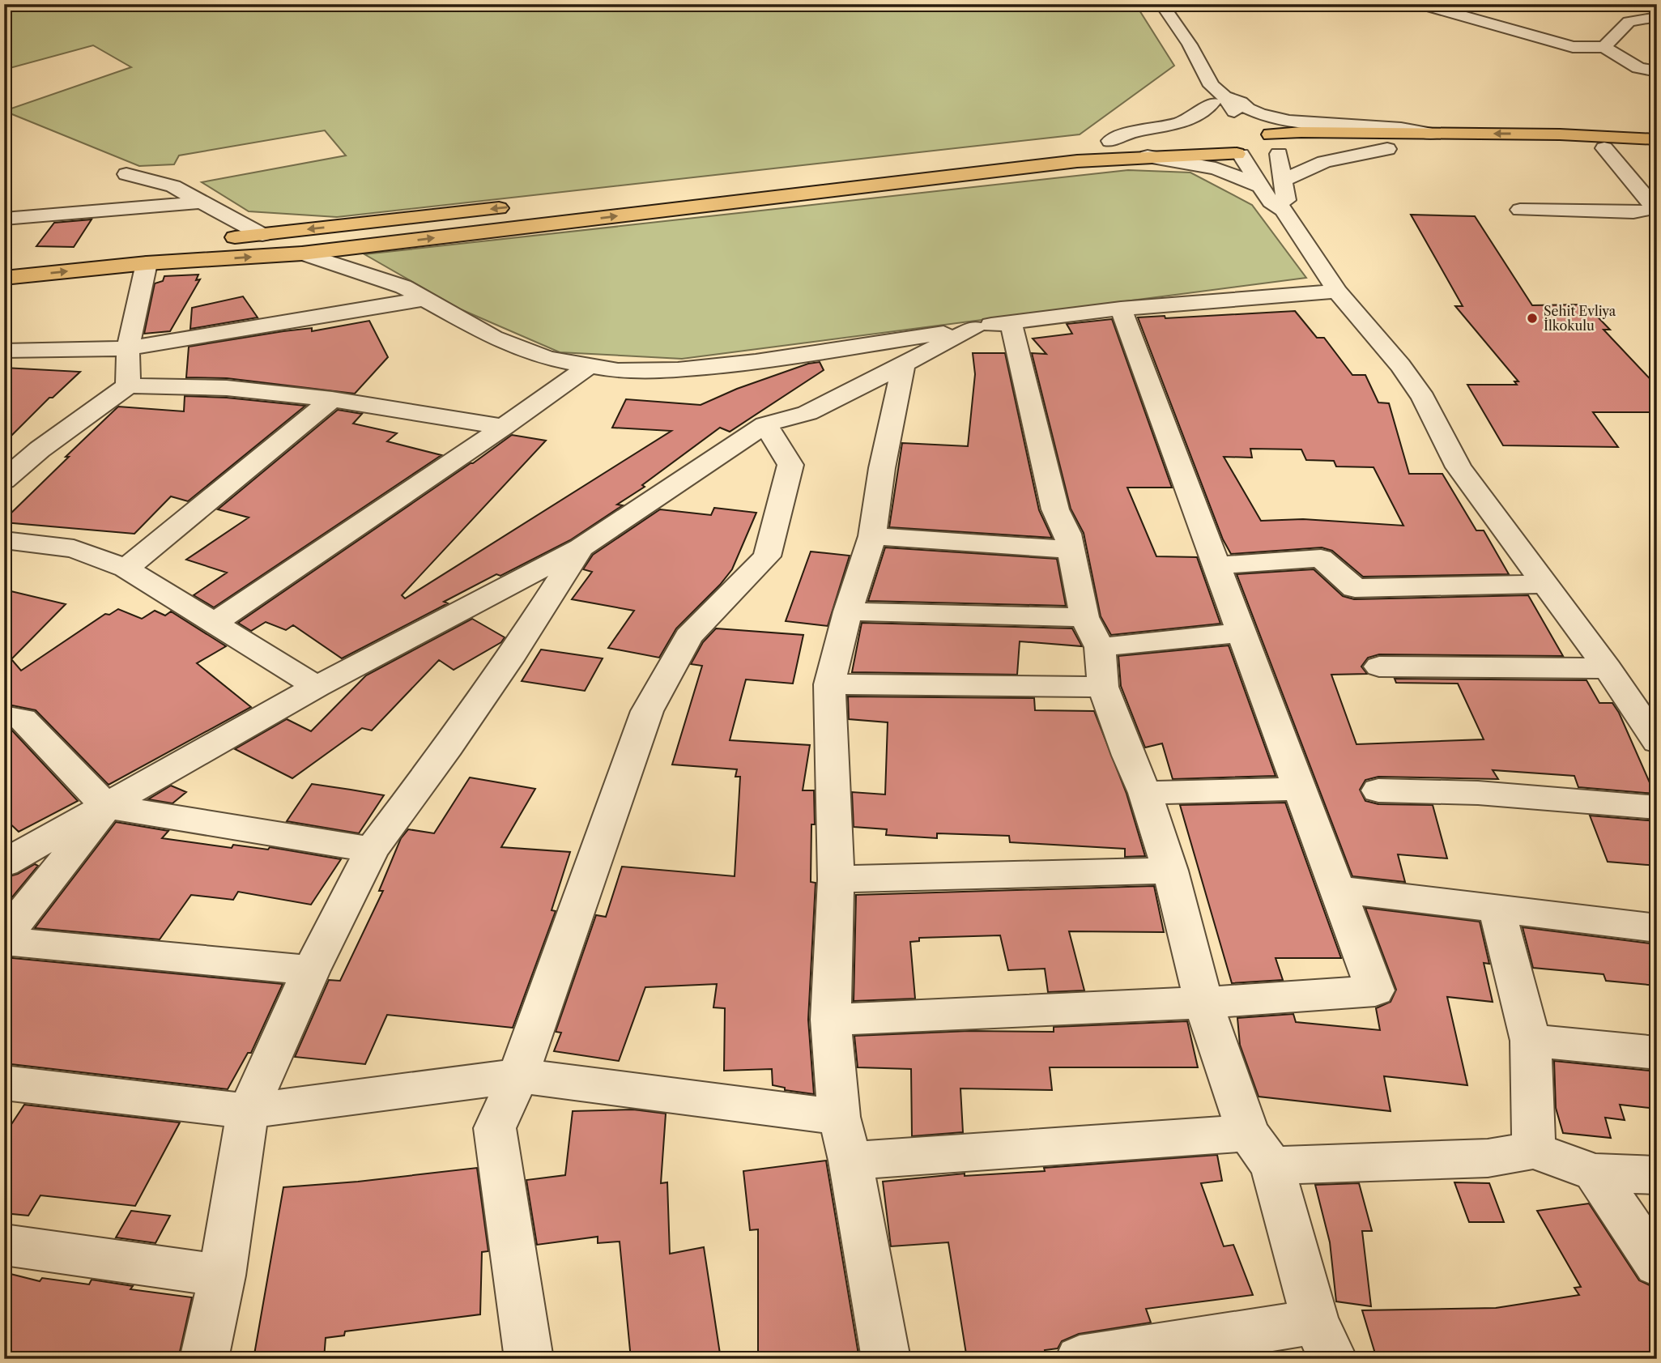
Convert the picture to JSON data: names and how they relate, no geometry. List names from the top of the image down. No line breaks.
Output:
{"places":["Şehit Evliya İlkokulu"]}
